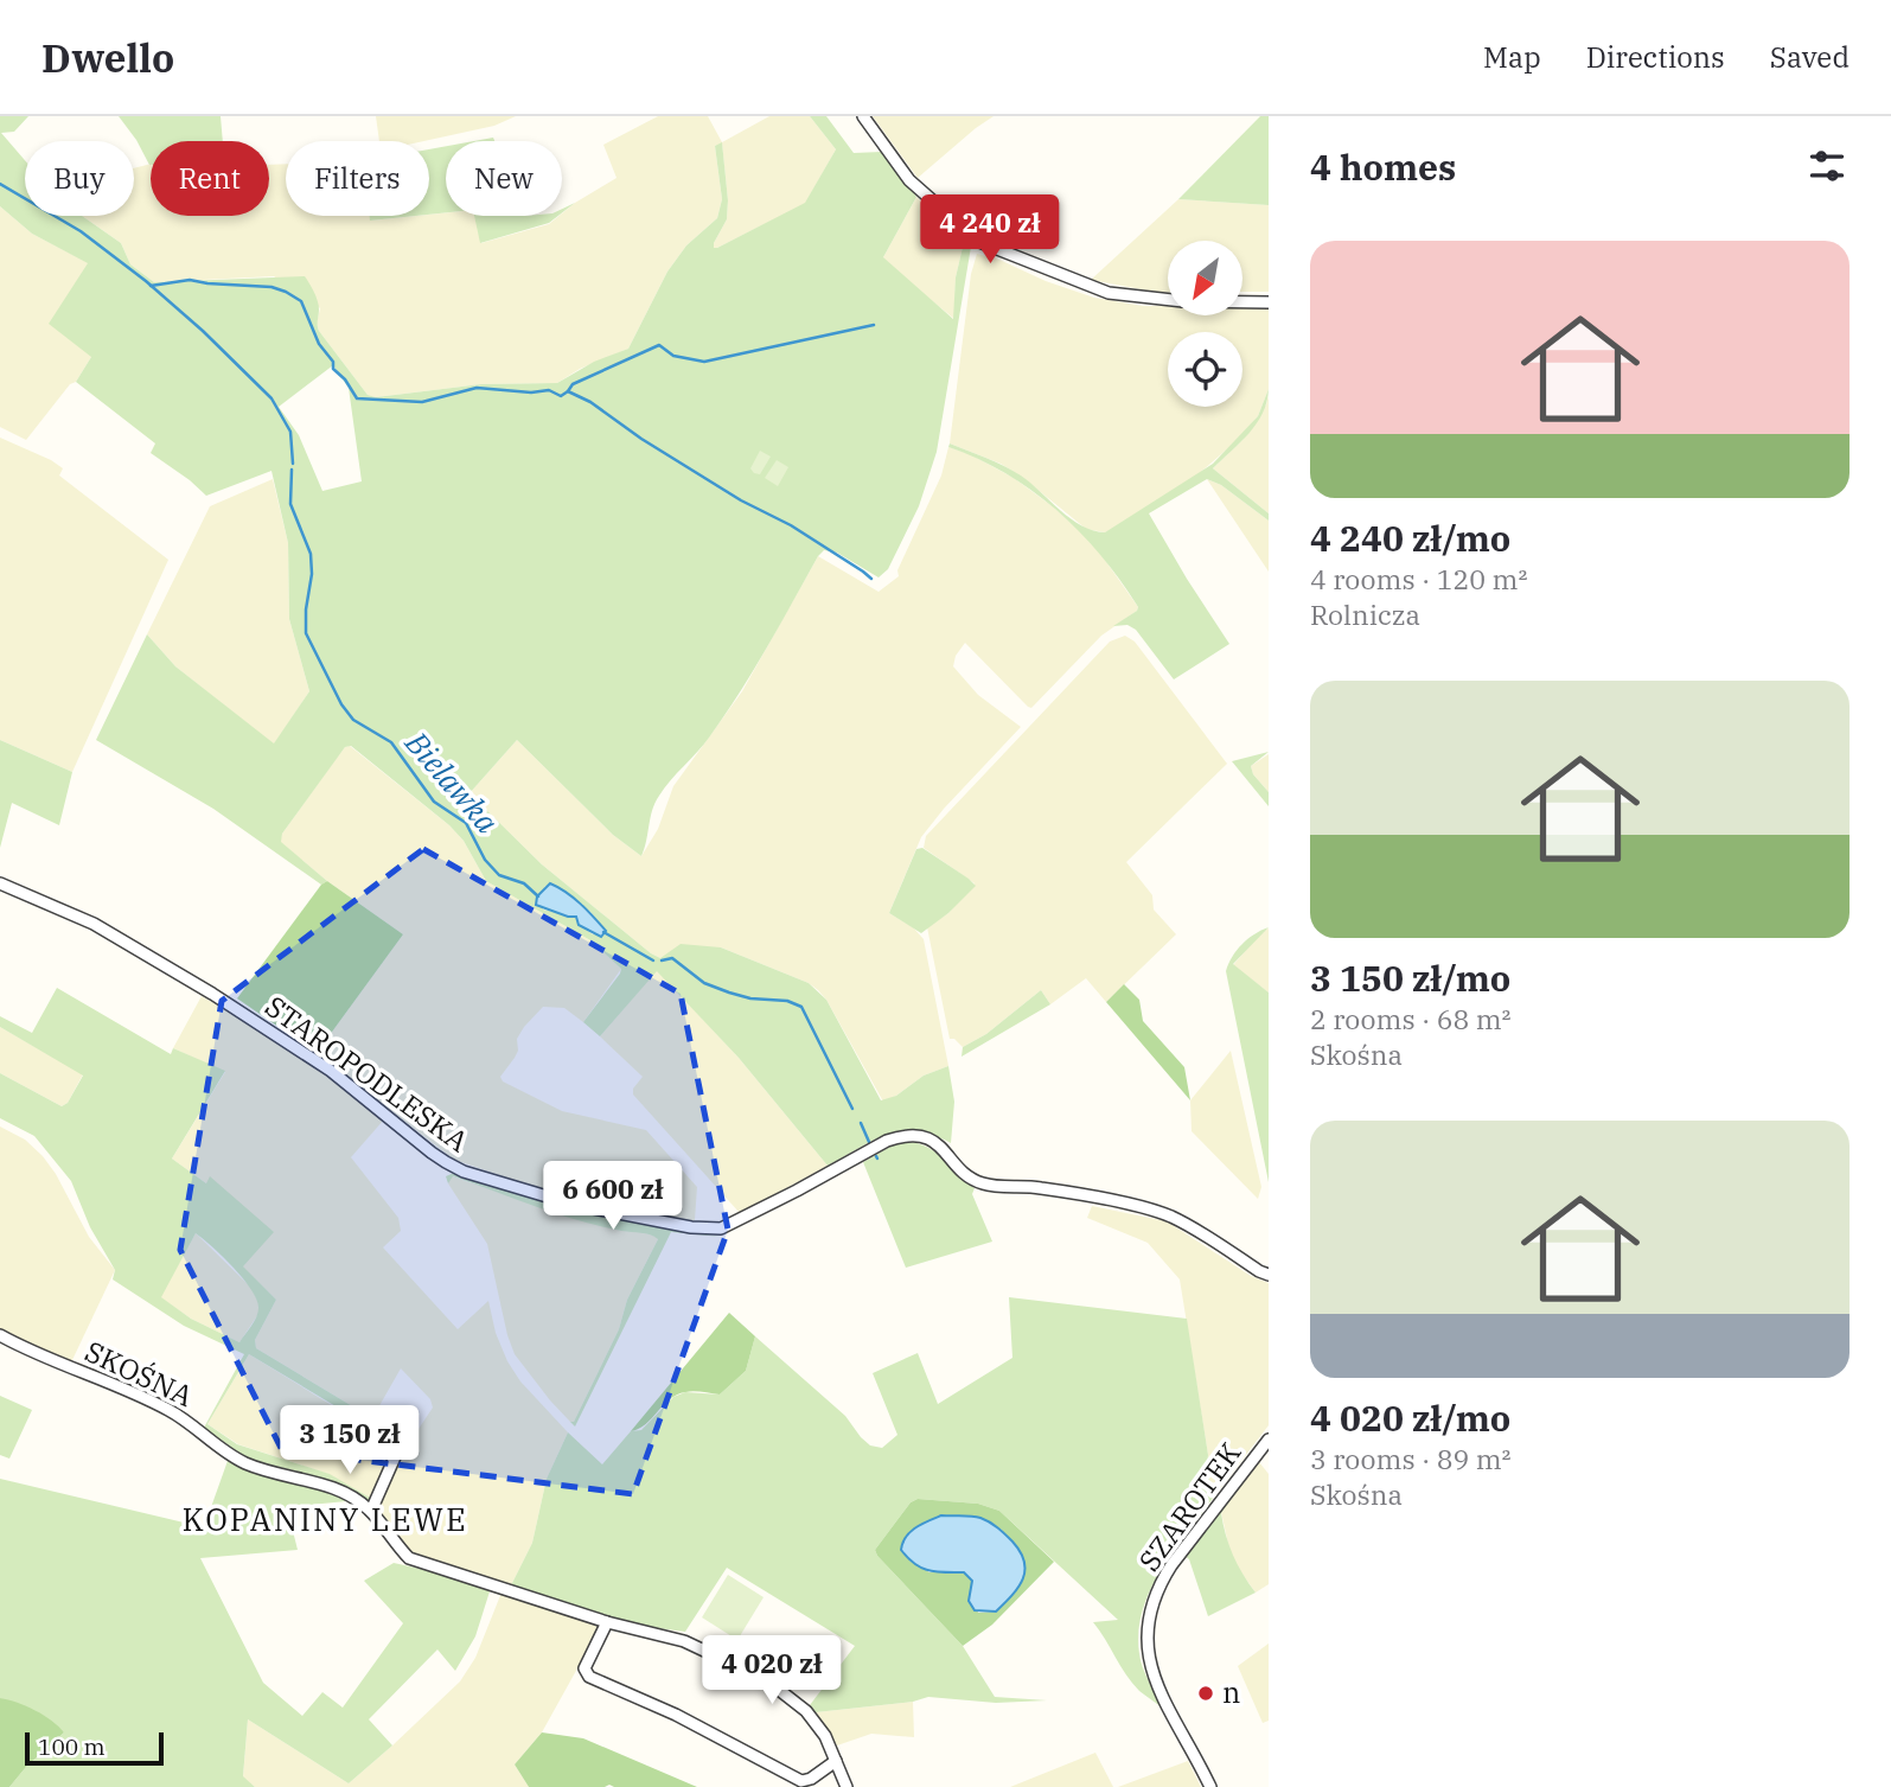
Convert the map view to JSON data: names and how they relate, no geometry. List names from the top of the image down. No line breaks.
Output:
{"streets":{"street":["STAROPODLESKA","SKOŚNA","SZAROTEK"]},"districts":["KOPANINY LEWE"],"water":["Bielawka"],"places":["n"],"scale_bar":"100 m","north":"bottom left","page":{"header":"Dwello","nav":["Map","Directions","Saved"],"heading":"4 homes","chip":["Buy","Rent","Filters","New"],"price":["4 240 zł","6 600 zł","3 150 zł","4 020 zł"],"list":[{"name":"4 240 zł/mo","note":"4 rooms · 120 m² · Rolnicza"},{"name":"3 150 zł/mo","note":"2 rooms · 68 m² · Skośna"},{"name":"4 020 zł/mo","note":"3 rooms · 89 m² · Skośna"}],"scale":"100 m"}}
